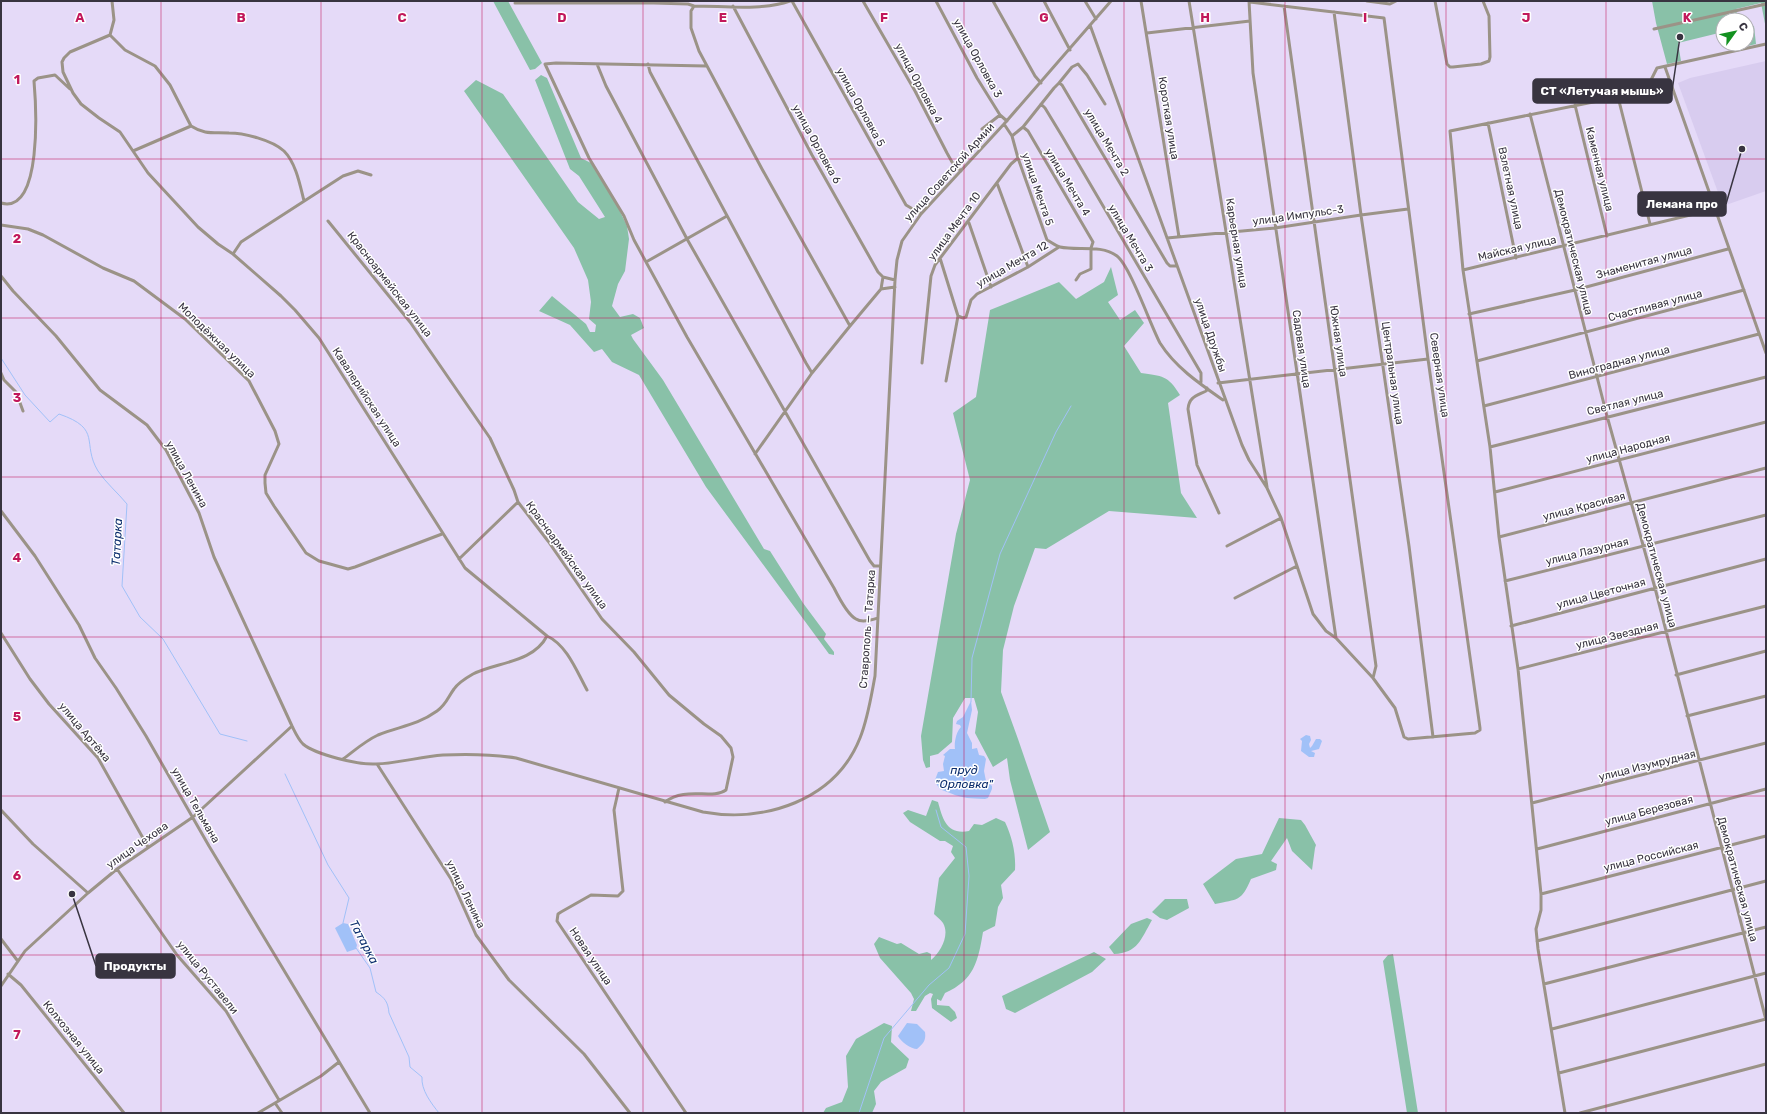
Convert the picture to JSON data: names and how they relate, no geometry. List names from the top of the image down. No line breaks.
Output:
{"streets":{"street":["улица Орловка 3","улица Орловка 4","улица Орловка 5","Короткая улица","улица Мечта 2","улица Орловка 6","Каменная улица","улица Советской Армии","улица Мечта 4","Взлетная улица","улица Мечта 5","улица Импульс-3","улица Мечта 10","улица Мечта 3","Карьерная улица","Майская улица","Демократическая улица","Знаменитая улица","улица Мечта 12","Красноармейская улица","Счастливая улица","улица Дружбы","Молодёжная улица","Южная улица","Садовая улица","Виноградная улица","Центральная улица","Северная улица","Кавалерийская улица","Светлая улица","улица Народная","улица Ленина","улица Красивая","улица Лазурная","улица Цветочная","Ставрополь — Татарка","улица Звездная","улица Артёма","улица Изумрудная","улица Тельмана","улица Березовая","улица Чехова","улица Российская","Новая улица","улица Руставели","Колхозная улица"]},"crossings":[["улица Орловка 3","улица Советской Армии"],["улица Орловка 3","улица Мечта 5"],["улица Орловка 4","улица Советской Армии"],["улица Орловка 5","улица Советской Армии"],["Короткая улица","улица Импульс-3"],["улица Мечта 2","улица Дружбы"],["Каменная улица","Майская улица"],["улица Советской Армии","улица Мечта 5"],["улица Советской Армии","улица Дружбы"],["улица Советской Армии","Ставрополь — Татарка"],["Взлетная улица","Майская улица"],["улица Мечта 5","улица Мечта 10"],["улица Мечта 5","улица Мечта 12"],["улица Импульс-3","Карьерная улица"],["улица Импульс-3","улица Дружбы"],["улица Импульс-3","Южная улица"],["улица Импульс-3","Садовая улица"],["улица Импульс-3","Центральная улица"],["улица Импульс-3","Северная улица"],["Карьерная улица","улица Дружбы"],["Майская улица","Демократическая улица"],["Демократическая улица","Знаменитая улица"],["Демократическая улица","Счастливая улица"],["Демократическая улица","Виноградная улица"],["Демократическая улица","Светлая улица"],["Демократическая улица","улица Народная"],["Демократическая улица","улица Красивая"],["Демократическая улица","улица Лазурная"],["Демократическая улица","улица Цветочная"],["Демократическая улица","улица Звездная"],["Демократическая улица","улица Изумрудная"],["Демократическая улица","улица Березовая"],["Демократическая улица","улица Российская"],["Красноармейская улица","Ставрополь — Татарка"],["улица Дружбы","Садовая улица"],["Молодёжная улица","Кавалерийская улица"],["Южная улица","Северная улица"],["Садовая улица","Северная улица"],["Центральная улица","Северная улица"],["улица Ленина","Ставрополь — Татарка"],["улица Ленина","улица Чехова"],["улица Ленина","Новая улица"],["Ставрополь — Татарка","Новая улица"],["улица Артёма","улица Чехова"],["улица Тельмана","улица Чехова"],["улица Чехова","улица Руставели"],["улица Чехова","Колхозная улица"]],"water":["Татарка","пруд \"Орловка\""],"places":["СТ «Летучая мышь»","Лемана про","Продукты"],"north":"top right","grid":{"columns":["A","B","C","D","E","F","G","H","I","J","K"],"rows":["1","2","3","4","5","6","7"]}}
